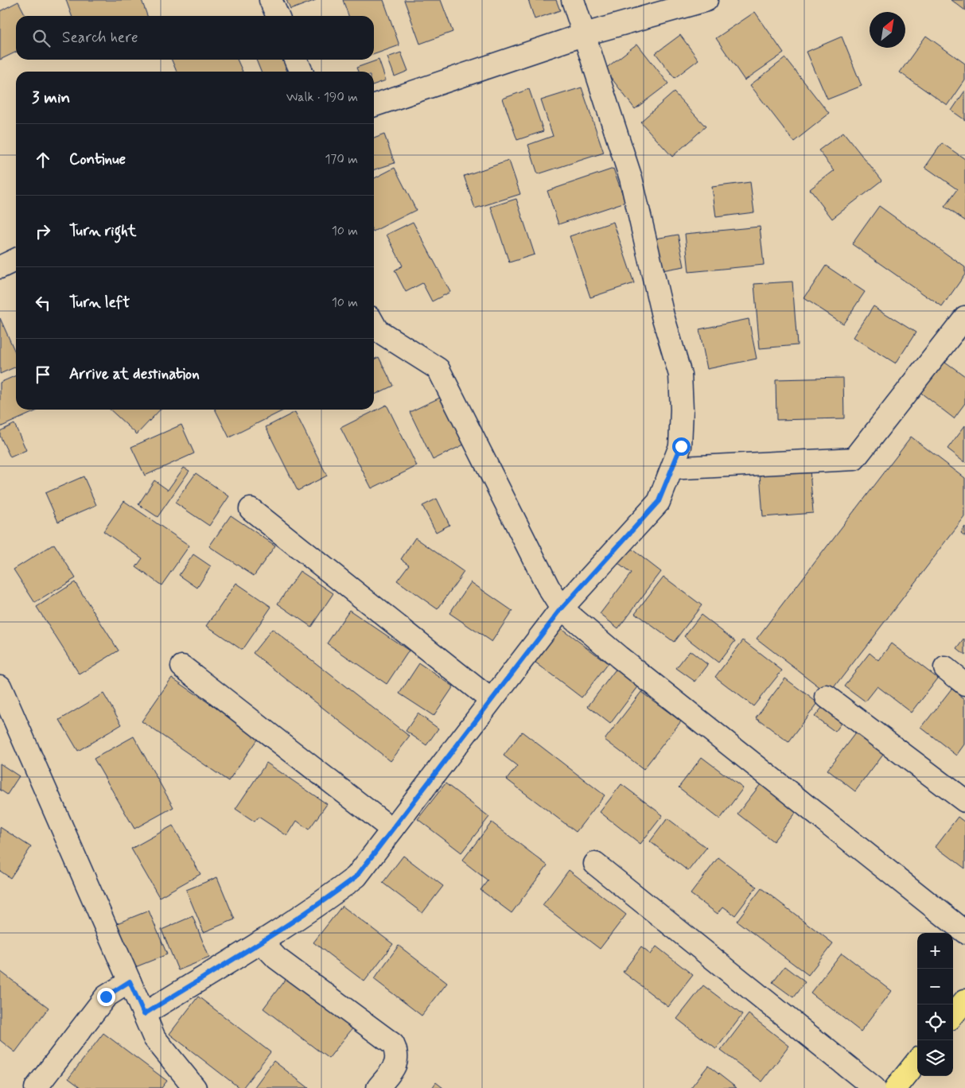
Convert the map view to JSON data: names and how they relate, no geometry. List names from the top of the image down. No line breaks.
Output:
{"north":"top right","page":{"search":"Search here","heading":["3 min","Walk · 190 m"],"list":[["Continue","170 m"],["Turn right","10 m"],["Turn left","10 m"],"Arrive at destination"],"map_buttons":["+","−"]}}
